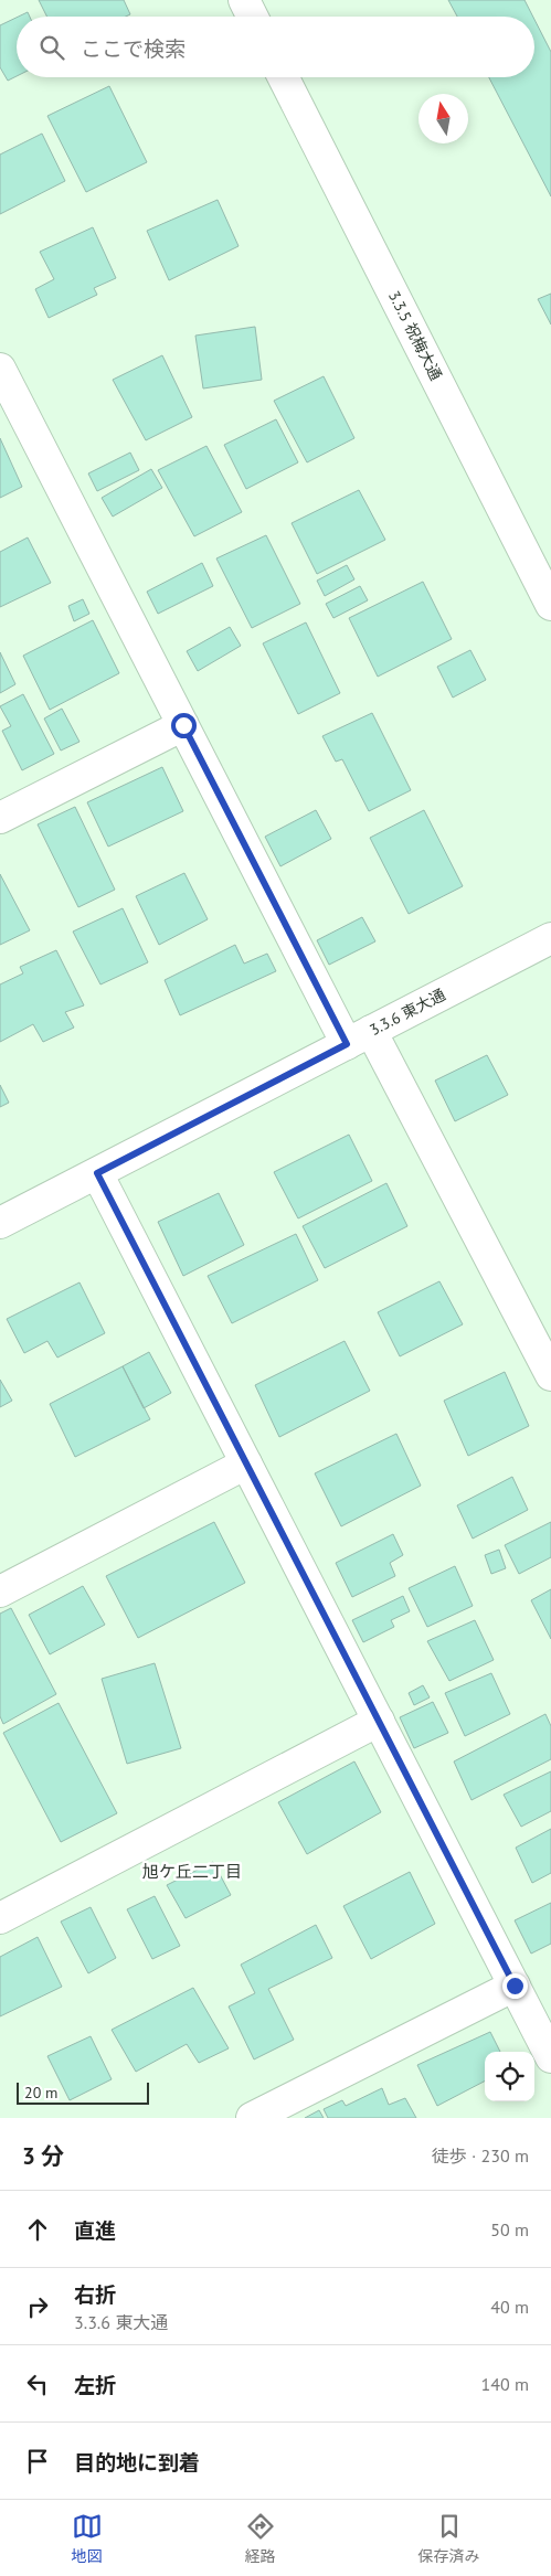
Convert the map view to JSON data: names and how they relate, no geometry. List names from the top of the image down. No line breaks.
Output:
{"streets":{"street":["3.3.5 祝梅大通","3.3.6 東大通"]},"districts":["旭ケ丘二丁目"],"scale_bar":"20 m","north":"top","page":{"search":"ここで検索","scale":"20 m","heading":["3 分","徒歩 · 230 m"],"list":[["直進","50 m"],["右折","3.3.6 東大通","40 m"],["左折","140 m"],"目的地に到着"],"nav":["地図","経路","保存済み"]}}
